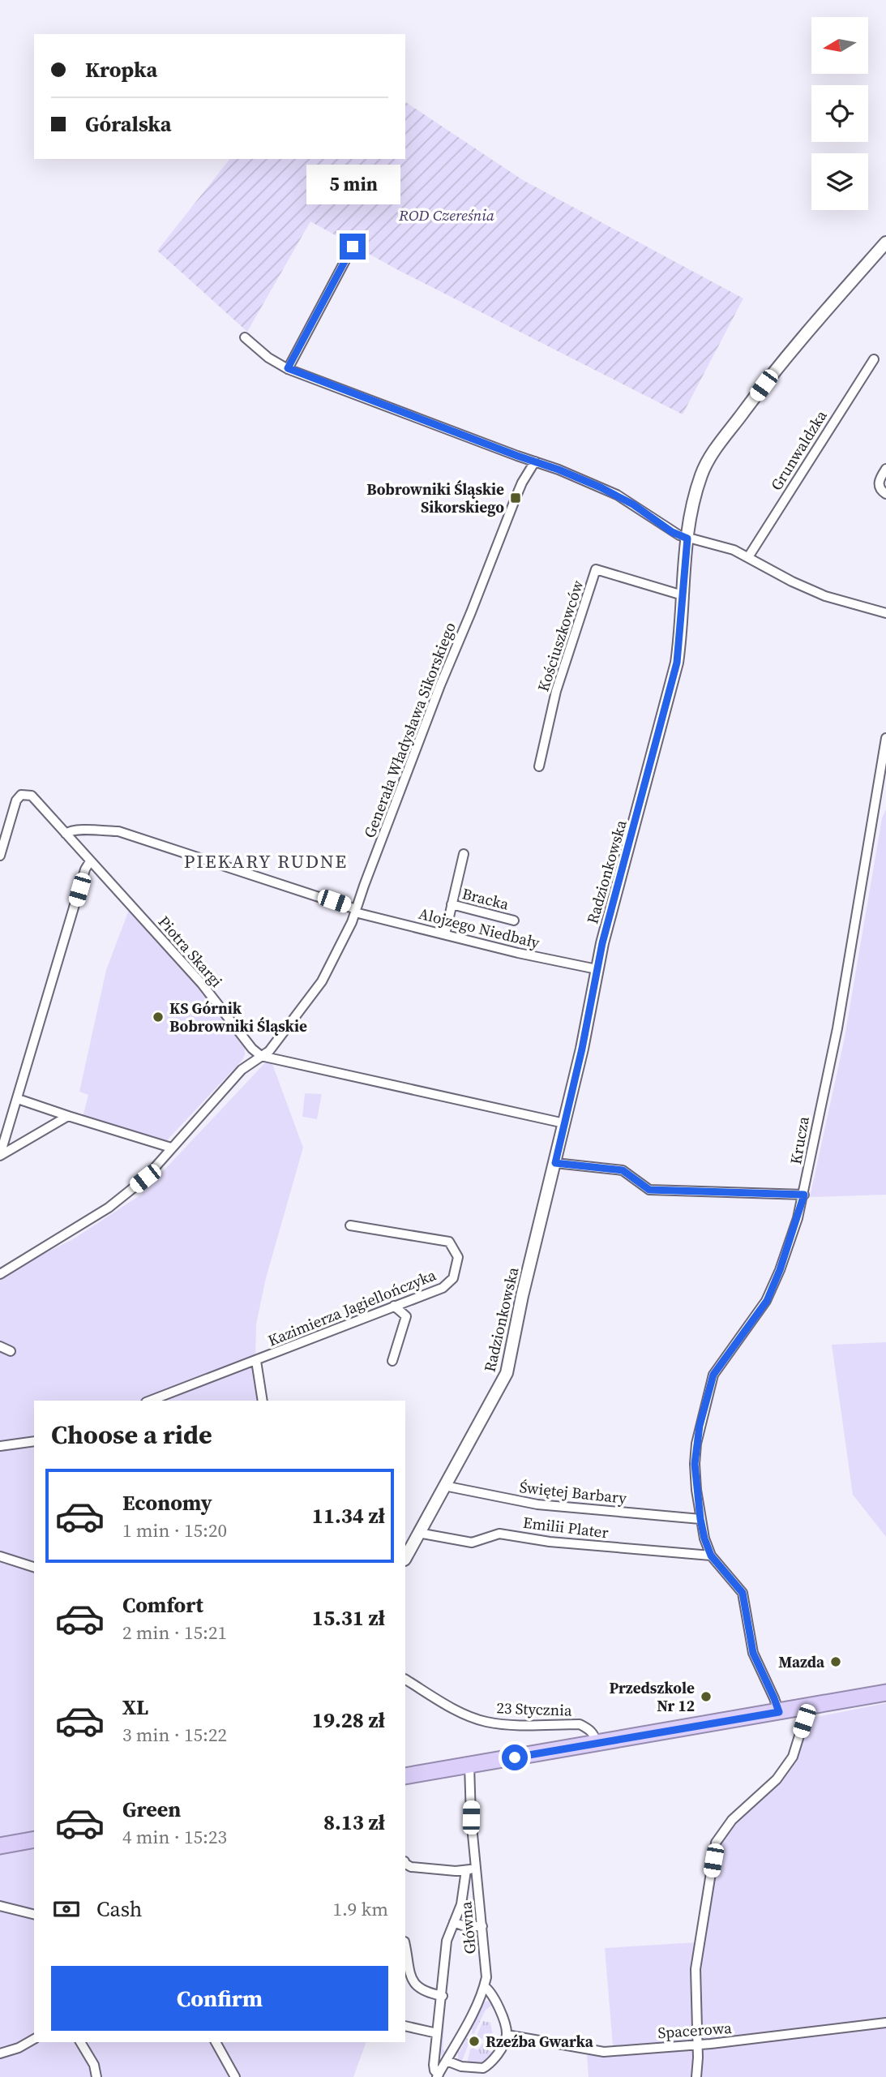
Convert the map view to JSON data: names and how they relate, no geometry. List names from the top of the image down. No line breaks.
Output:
{"streets":{"street":["Grunwaldzka","Kościuszkowców","Generała Władysława Sikorskiego","Radzionkowska","Bracka","Alojzego Niedbały","Piotra Skargi","Krucza","Kazimierza Jagiellończyka","Świętej Barbary","Emilii Plater","23 Stycznia","Główna","Spacerowa"]},"crossings":[["Kościuszkowców","Radzionkowska"],["Generała Władysława Sikorskiego","Alojzego Niedbały"],["Generała Władysława Sikorskiego","Piotra Skargi"],["Radzionkowska","Alojzego Niedbały"],["Radzionkowska","Świętej Barbary"],["Radzionkowska","Emilii Plater"],["Bracka","Alojzego Niedbały"],["Alojzego Niedbały","Piotra Skargi"],["Krucza","Świętej Barbary"],["Krucza","Emilii Plater"]],"districts":["PIEKARY RUDNE"],"parks":["ROD Czereśnia"],"places":{"transit":["Bobrowniki Śląskie Sikorskiego"],"other":["KS Górnik Bobrowniki Śląskie","Mazda","Przedszkole Nr 12","Rzeźba Gwarka"]},"north":"left","page":{"banner":["Kropka","Góralska"],"bubble":"5 min","heading":"Choose a ride","list":[{"name":"Economy","note":"1 min · 15:20","value":"11.34 zł"},{"name":"Comfort","note":"2 min · 15:21","value":"15.31 zł"},{"name":"XL","note":"3 min · 15:22","value":"19.28 zł"},{"name":"Green","note":"4 min · 15:23","value":"8.13 zł"}],"pay":["Cash","1.9 km"],"buttons":"Confirm"}}
